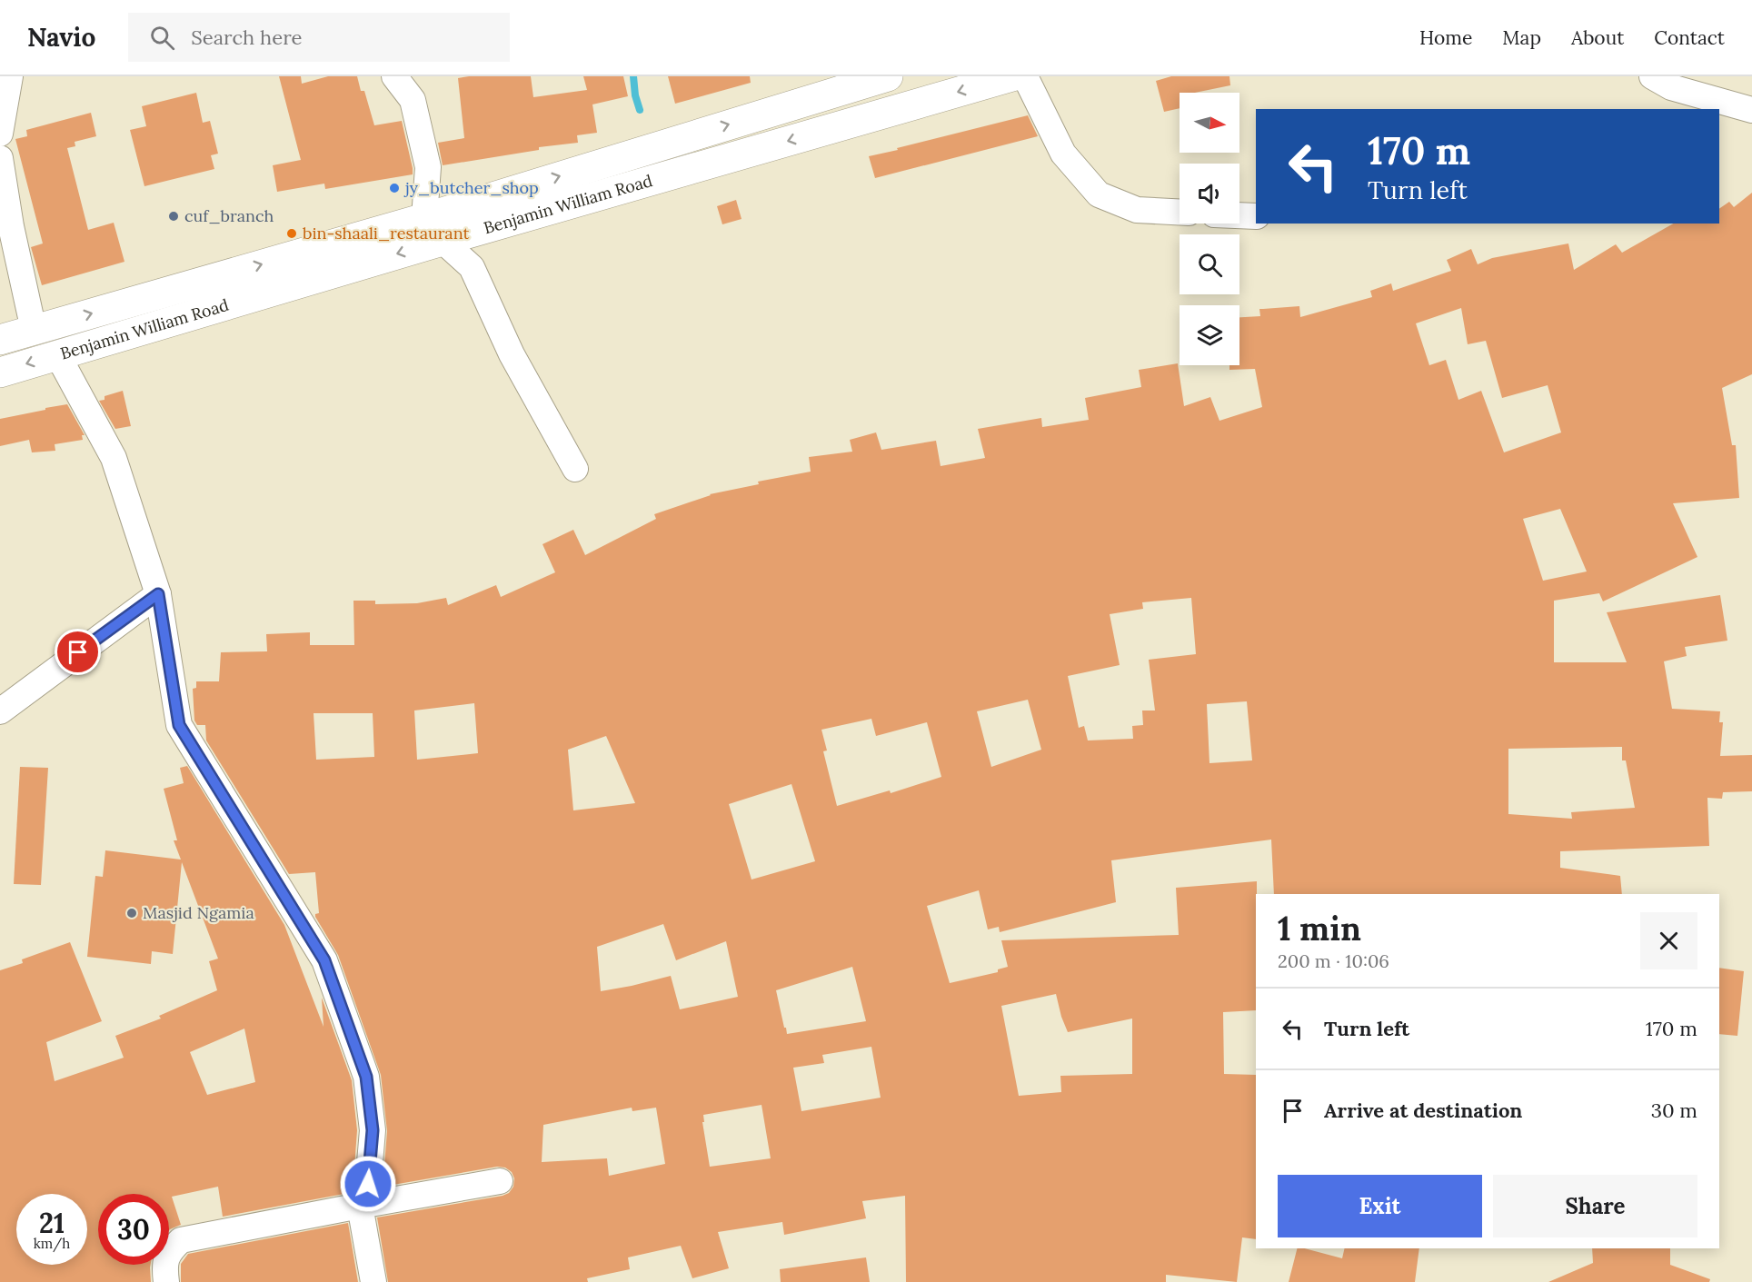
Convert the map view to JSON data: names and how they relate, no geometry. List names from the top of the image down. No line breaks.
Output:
{"streets":{"main road":["Benjamin William Road"]},"places":["jy_butcher_shop","cuf_branch","bin-shaali_restaurant","Masjid Ngamia"],"north":"right","page":{"header":"Navio","search":"Search here","nav":["Home","Map","About","Contact"],"turn":["170 m","Turn left"],"heading":["1 min","200 m · 10:06"],"list":[{"name":"Turn left","value":"170 m"},{"name":"Arrive at destination","value":"30 m"}],"buttons":["Exit","Share"],"speed":"21 km/h","limit":"30"}}
